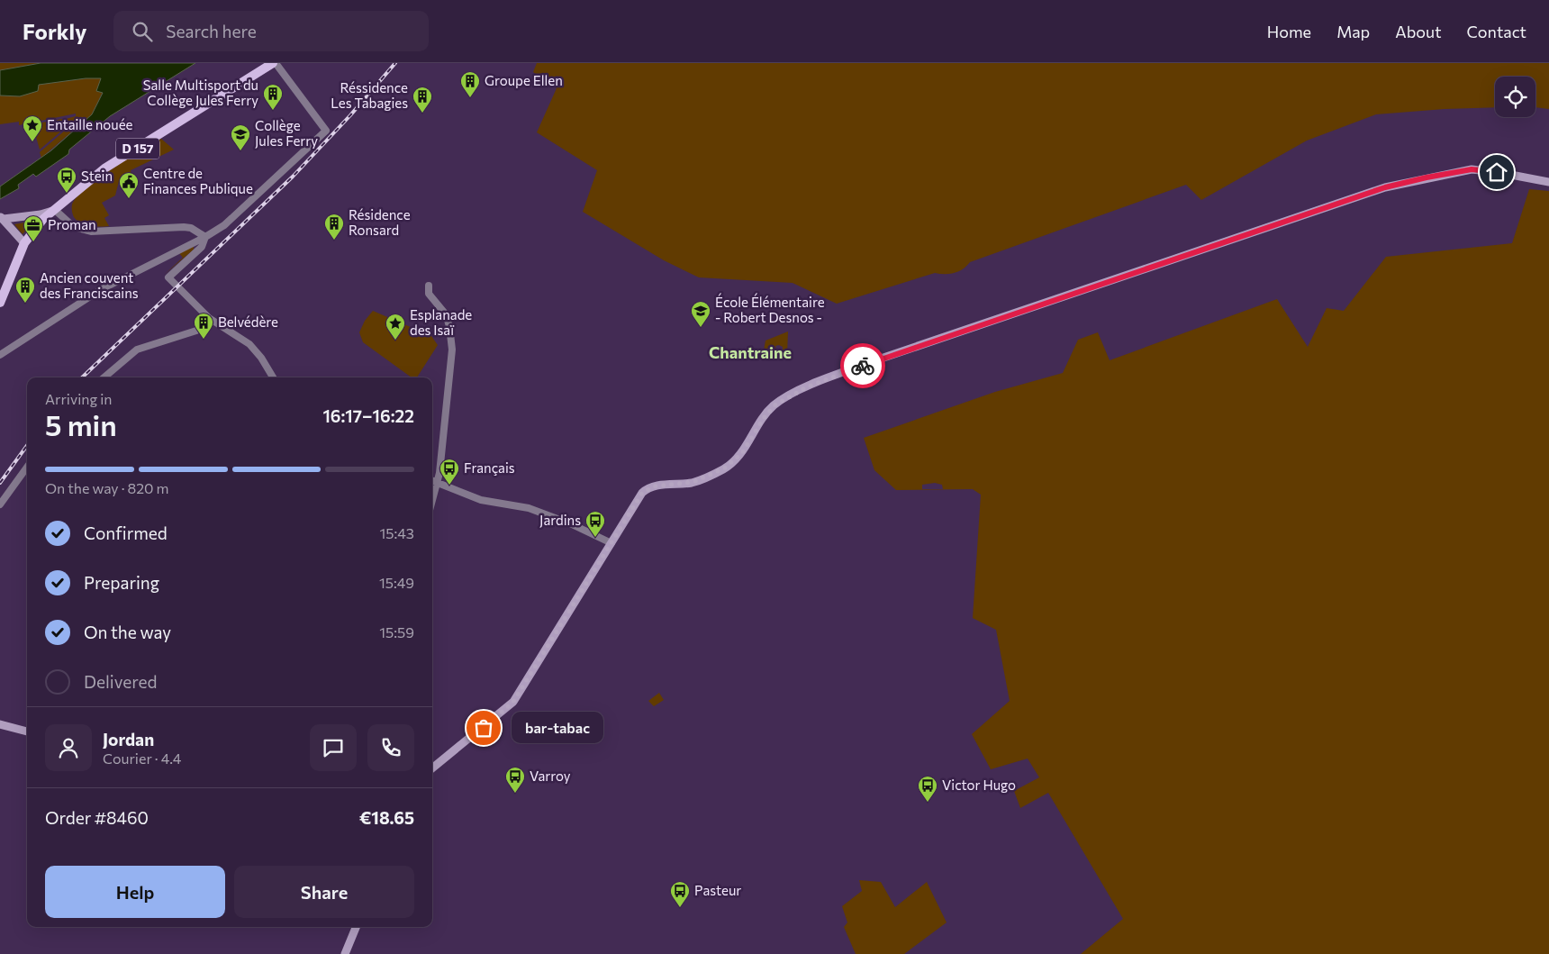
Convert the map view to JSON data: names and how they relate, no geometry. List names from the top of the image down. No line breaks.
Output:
{"streets":{"main road":["D 157"]},"districts":["Chantraine"],"places":{"building":["Groupe Ellen","Salle Multisport du Collège Jules Ferry","Réssidence Les Tabagies","Résidence Ronsard","Ancien couvent des Franciscains","Belvédère"],"place":["Entaille nouée","Esplanade des Isaï"],"school or university":["Collège Jules Ferry","École Élémentaire - Robert Desnos -"],"bus stop":["Stein","Français","Jardins","Varroy","Victor Hugo","Pasteur"],"public building":["Centre de Finances Publique"],"office":["Proman"],"other":["bar-tabac"]},"page":{"header":"Forkly","search":"Search here","nav":["Home","Map","About","Contact"],"heading":["5 min","Arriving in","16:17–16:22"],"panel":["Jordan","Courier · 4.4","Order #8460","€18.65"],"bar":"On the way · 820 m","list":[["Confirmed","15:43"],["Preparing","15:49"],["On the way","15:59"],"Delivered"],"bubble":"bar-tabac","buttons":["Help","Share"]}}
